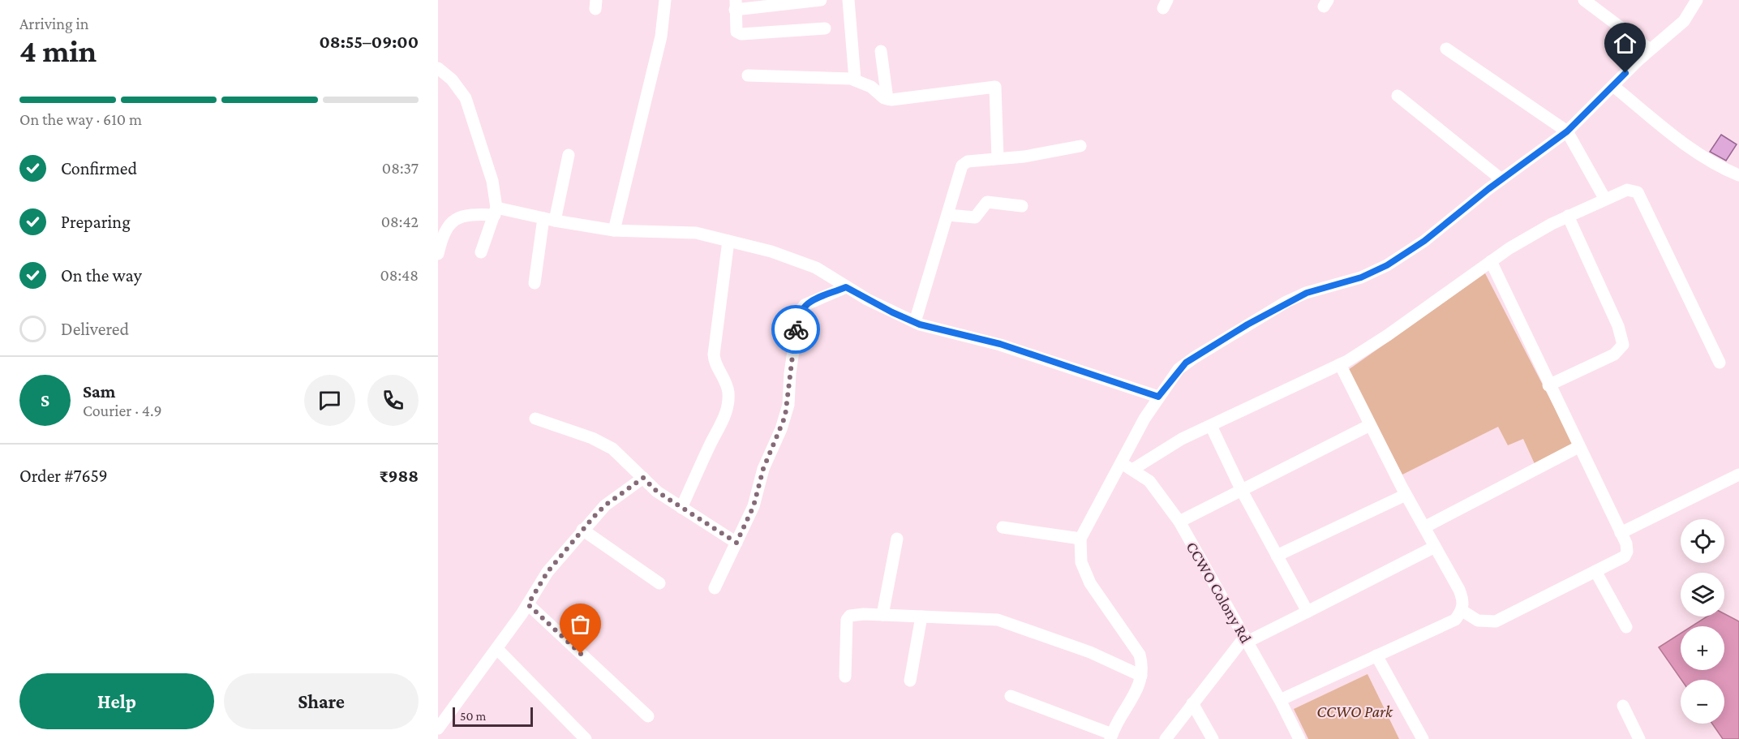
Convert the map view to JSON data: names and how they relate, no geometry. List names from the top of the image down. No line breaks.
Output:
{"streets":{"street":["CCWO Colony Rd"]},"parks":["CCWO Park"],"scale_bar":"50 m","page":{"heading":["4 min","Arriving in","08:55–09:00"],"panel":["Sam","Courier · 4.9","Order #7659","₹988"],"bar":"On the way · 610 m","list":[["Confirmed","08:37"],["Preparing","08:42"],["On the way","08:48"],"Delivered"],"round":"S","map_buttons":["+","−"],"buttons":["Help","Share"],"scale":"50 m"}}
